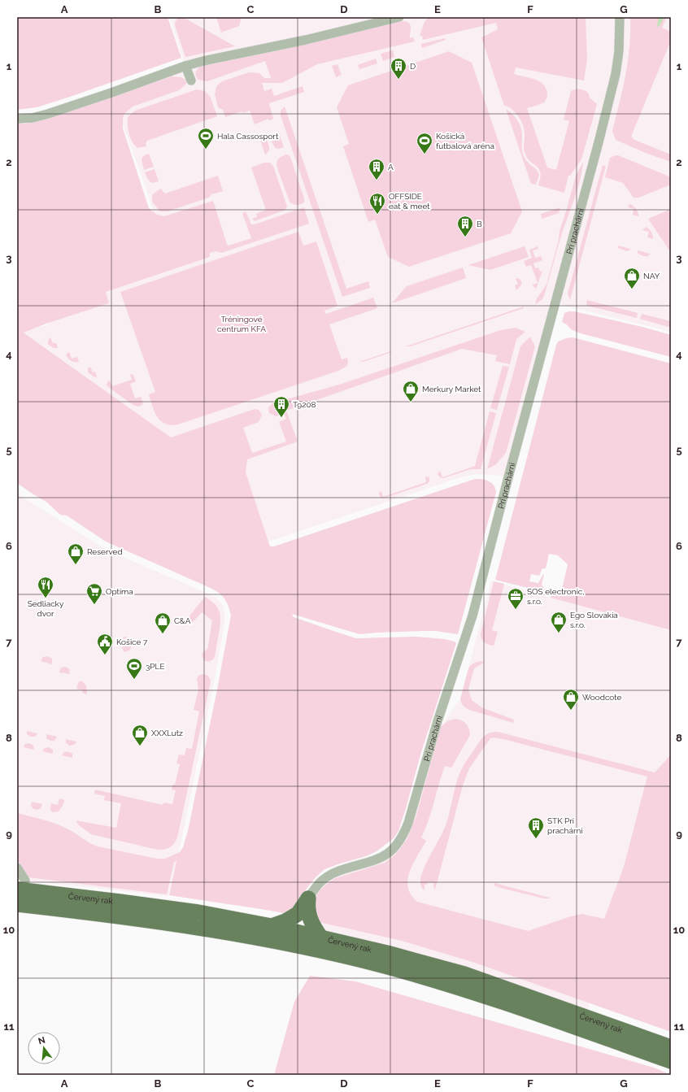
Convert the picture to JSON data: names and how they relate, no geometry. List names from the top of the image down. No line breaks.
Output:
{"streets":{"highway":["Červený rak"],"street":["Pri prachárni"]},"parks":["Tréningové centrum KFA"],"places":{"building":["D","A","B","T9208","STK Pri prachárni"],"sports":["Hala Cassosport","Košická futbalová aréna","3PLE"],"restaurant":["OFFSIDE eat & meet","Sedliacky dvor"],"shop":["NAY","Merkury Market","Reserved","Ego Slovakia s.r.o.","C&A","Woodcote","XXXLutz"],"supermarket":["Optima"],"office":["SOS electronic, s.r.o."],"public building":["Košice 7"]},"north":"top","grid":{"columns":["A","B","C","D","E","F","G"],"rows":["1","2","3","4","5","6","7","8","9","10","11"]}}
